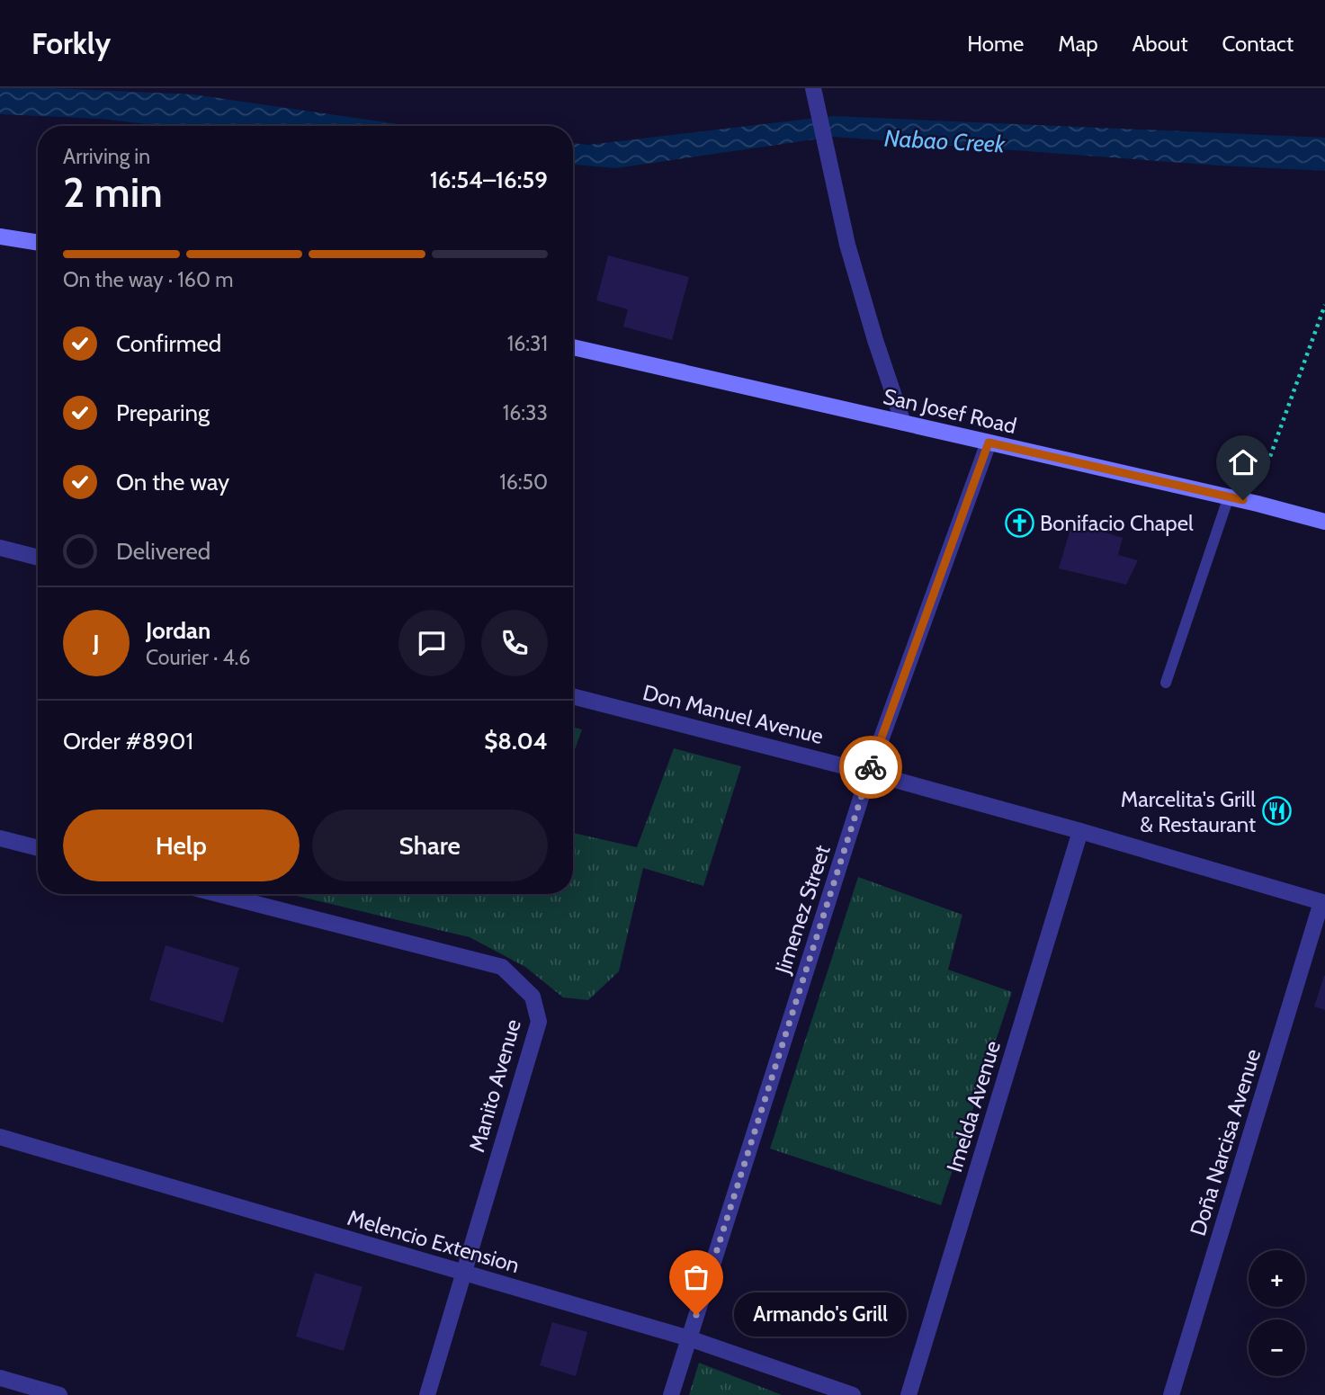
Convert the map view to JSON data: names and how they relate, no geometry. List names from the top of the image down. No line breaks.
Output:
{"streets":{"main road":["San Josef Road"],"street":["Don Manuel Avenue","Jimenez Street","Manito Avenue","Imelda Avenue","Doña Narcisa Avenue","Melencio Extension"]},"crossings":[["San Josef Road","Jimenez Street"],["Don Manuel Avenue","Jimenez Street"],["Don Manuel Avenue","Imelda Avenue"],["Don Manuel Avenue","Doña Narcisa Avenue"],["Jimenez Street","Melencio Extension"],["Manito Avenue","Melencio Extension"]],"water":["Nabao Creek"],"places":{"church":["Bonifacio Chapel"],"restaurant":["Marcelita's Grill & Restaurant"],"other":["Armando's Grill"]},"page":{"header":"Forkly","nav":["Home","Map","About","Contact"],"heading":["2 min","Arriving in","16:54–16:59"],"panel":["Jordan","Courier · 4.6","Order #8901","$8.04"],"bar":"On the way · 160 m","list":[["Confirmed","16:31"],["Preparing","16:33"],["On the way","16:50"],"Delivered"],"round":"J","buttons":["Help","Share"],"map_buttons":["+","−"],"bubble":"Armando's Grill"}}
